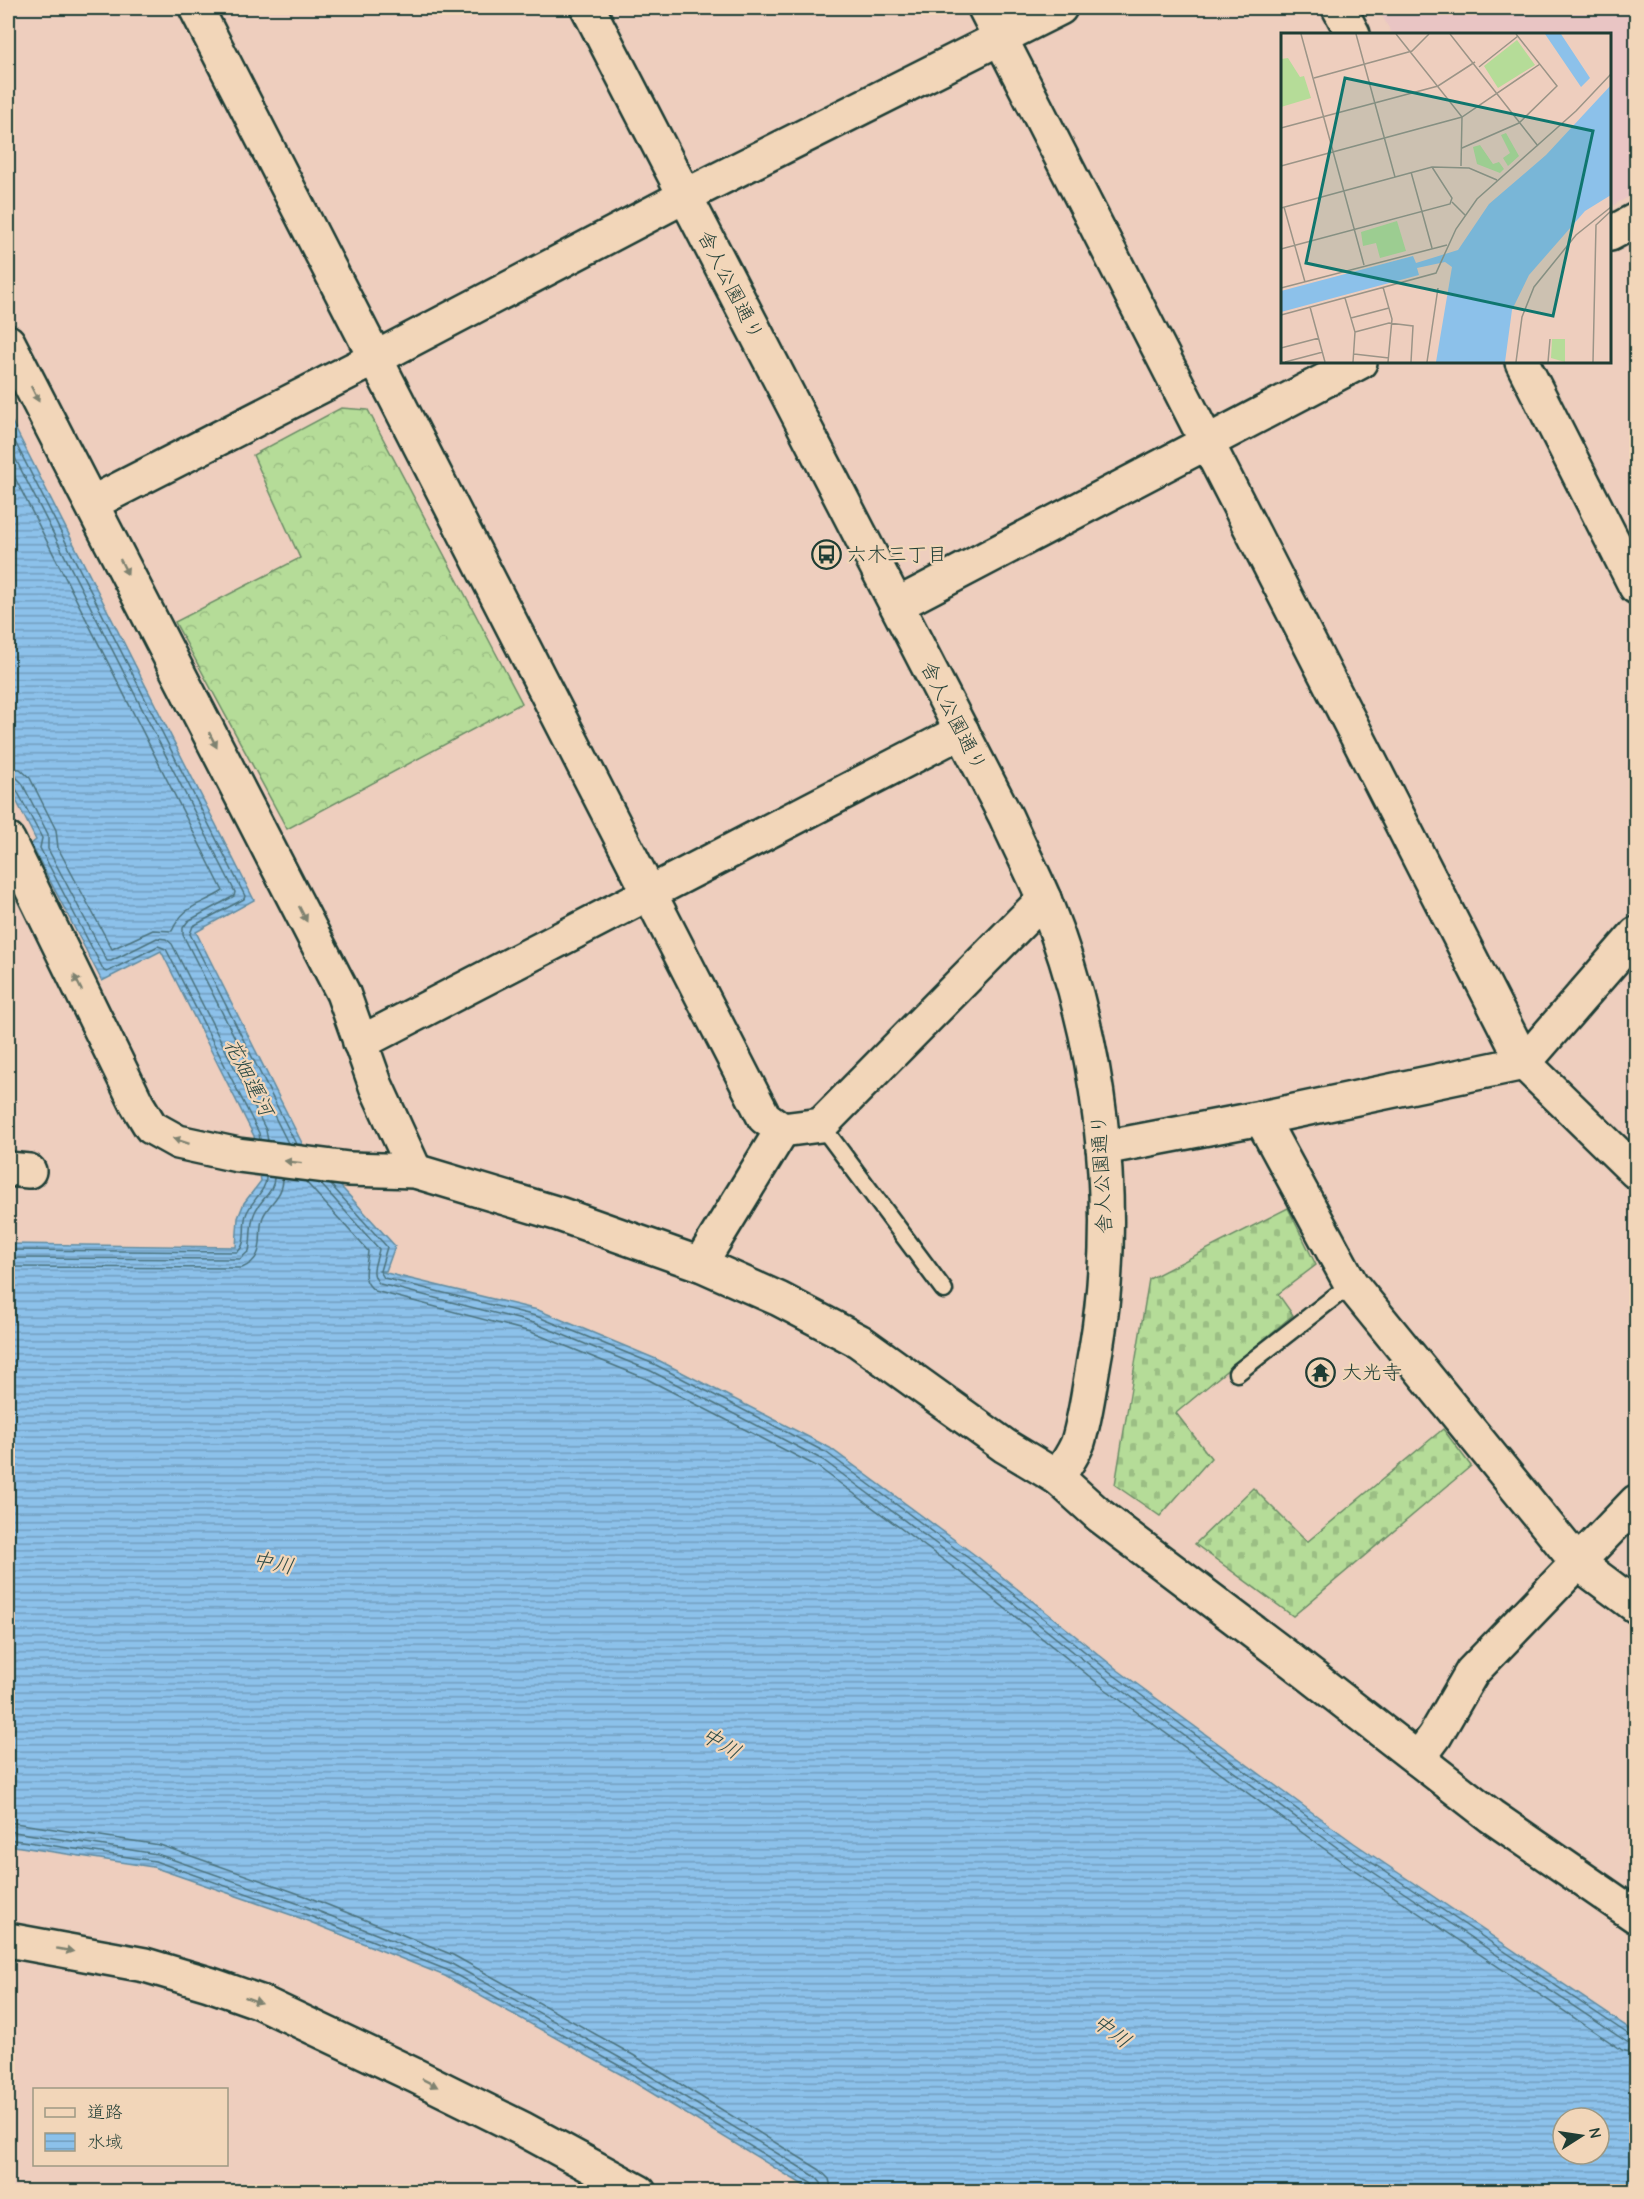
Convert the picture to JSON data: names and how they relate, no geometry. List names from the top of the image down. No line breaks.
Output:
{"streets":{"street":["舎人公園通り"]},"water":["花畑運河","中川"],"places":{"bus stop":["六木三丁目"],"temple":["大光寺"]},"legend":["道路","水域"],"north":"right"}
